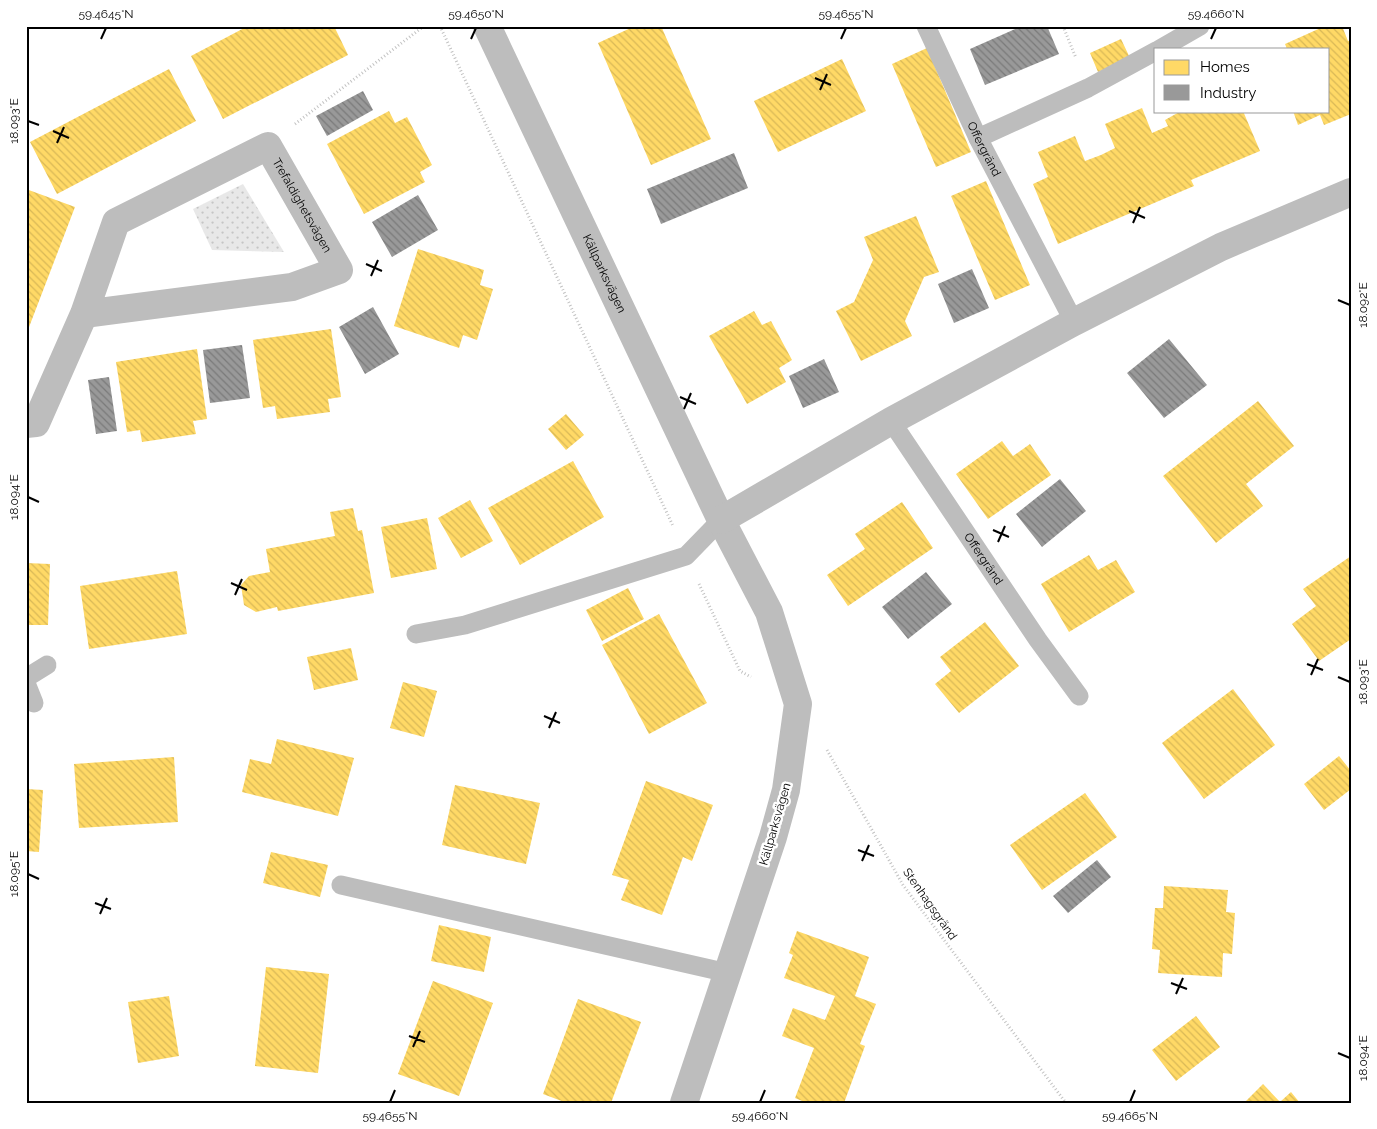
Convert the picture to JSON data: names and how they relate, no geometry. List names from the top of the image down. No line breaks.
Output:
{"streets":{"street":["Trefaldighetsvägen","Källparksvägen"],"lane":["Offergränd"],"path":["Stenhagsgränd"]},"crossings":[["Källparksvägen","Stenhagsgränd"]],"legend":["Homes","Industry"],"coordinates":["59.4645°N","59.4650°N","59.4655°N","59.4660°N","18.093°E","18.092°E","18.094°E","18.095°E","59.4665°N"]}
